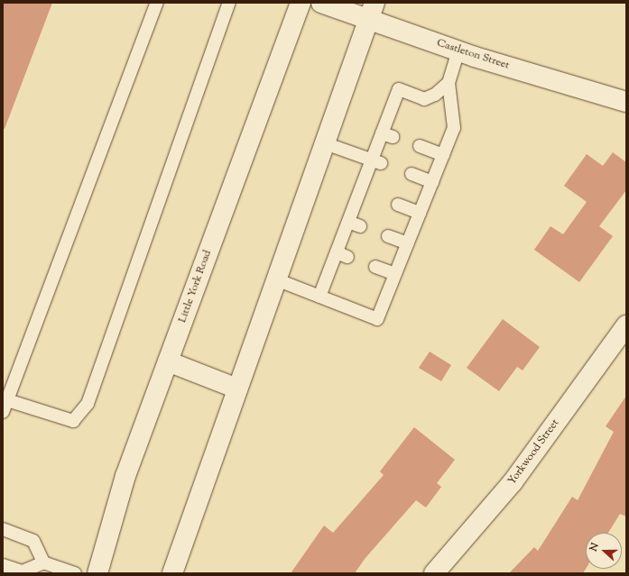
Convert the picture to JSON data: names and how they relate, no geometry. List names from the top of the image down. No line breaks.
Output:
{"streets":{"main road":["Castleton Street","Little York Road","Yorkwood Street"]},"north":"left"}
